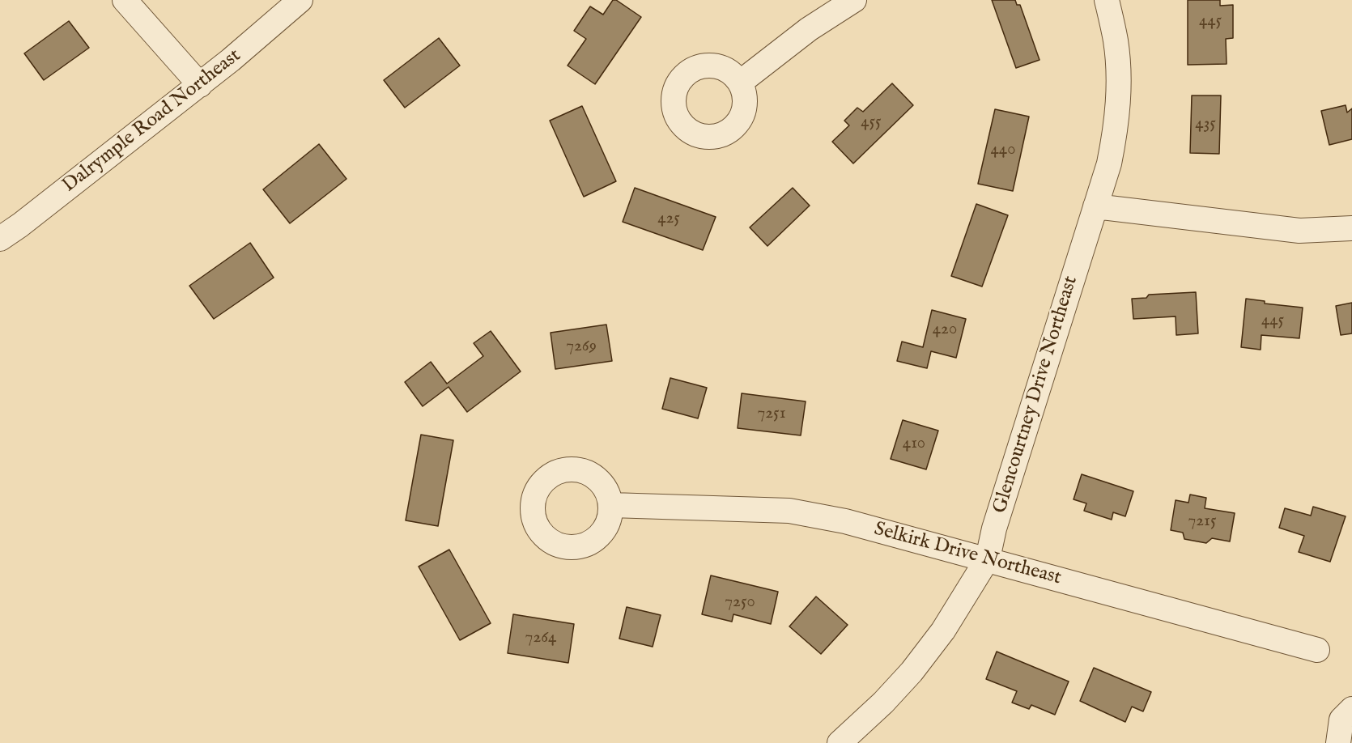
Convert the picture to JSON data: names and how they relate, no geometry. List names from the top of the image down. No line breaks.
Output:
{"streets":{"street":["Dalrymple Road Northeast","Glencourtney Drive Northeast","Selkirk Drive Northeast"]},"crossings":[["Glencourtney Drive Northeast","Selkirk Drive Northeast"]],"house_numbers":["445","455","435","440","425","445","420","7269","7251","410","7215","7250","7264"]}
